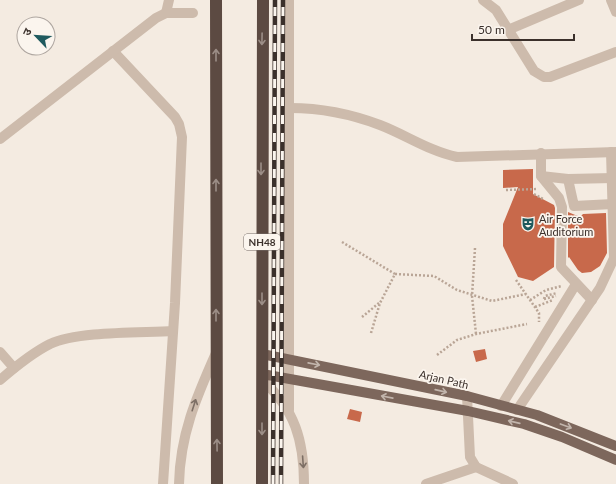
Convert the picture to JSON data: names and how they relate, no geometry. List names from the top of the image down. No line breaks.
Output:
{"streets":{"highway":["NH48"],"main road":["Arjan Path"]},"crossings":[["NH48","Arjan Path"]],"places":{"theatre":["Air Force Auditorium"]},"scale_bar":"50 m","north":"top left"}
